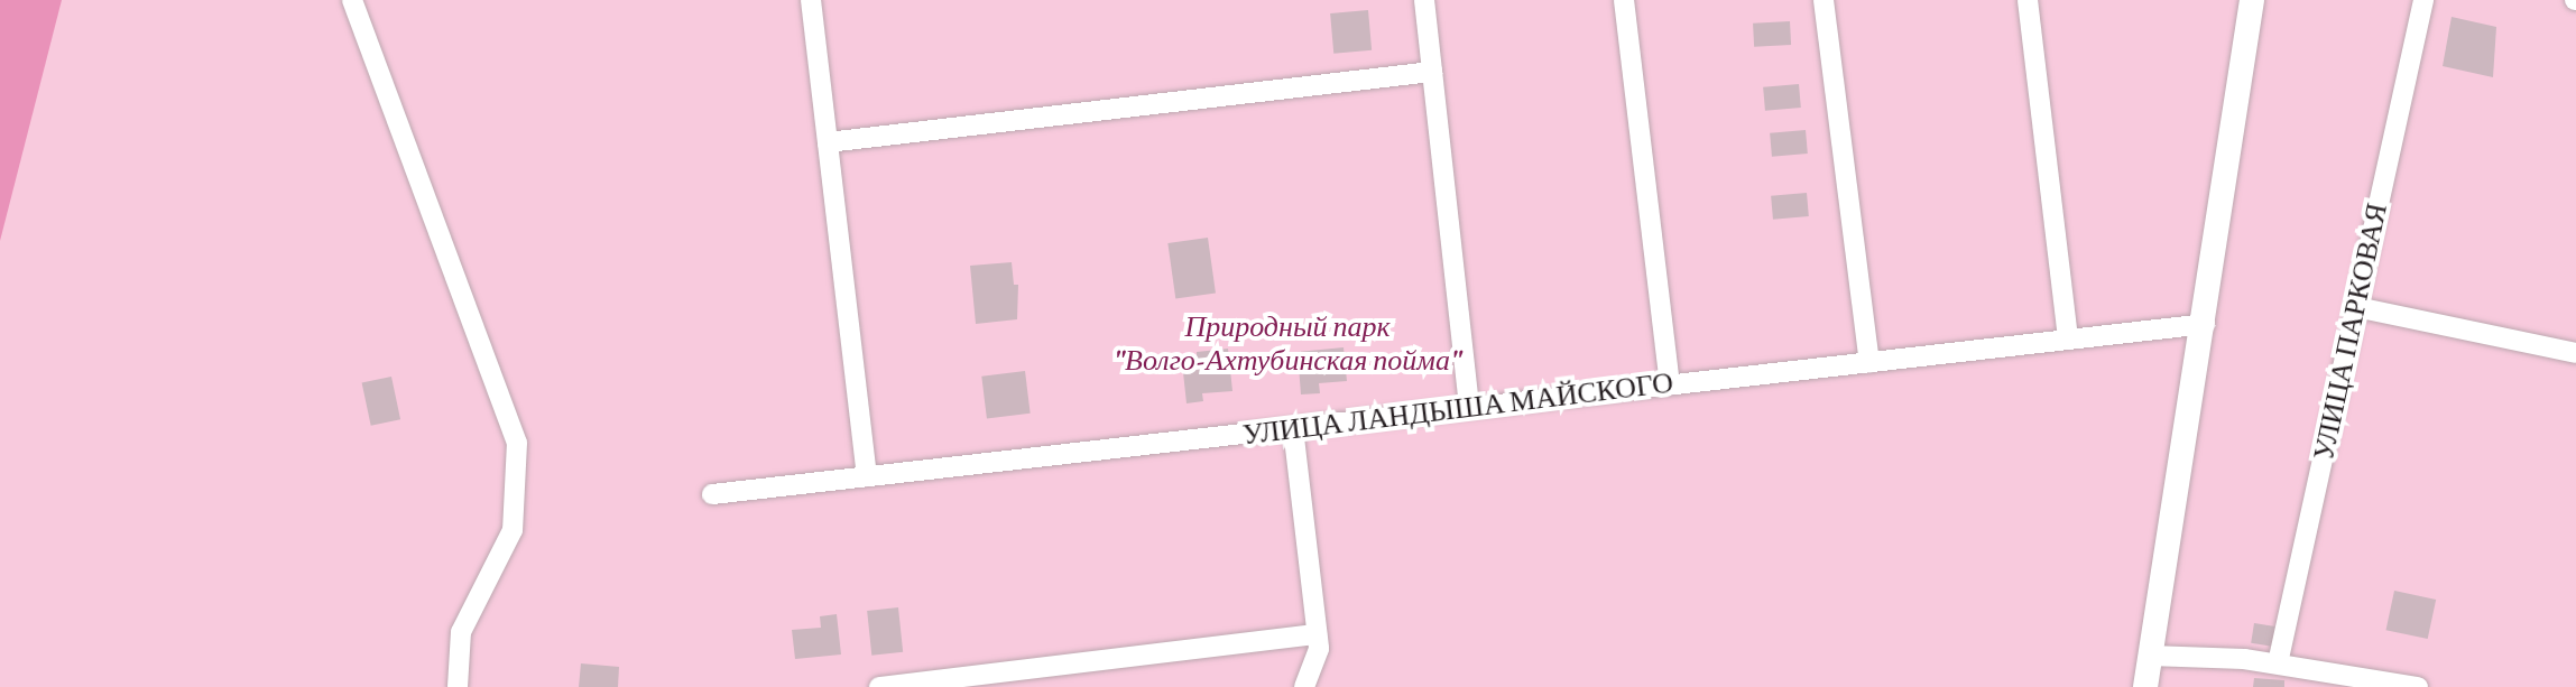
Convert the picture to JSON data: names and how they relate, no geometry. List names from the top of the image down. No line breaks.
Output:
{"streets":{"street":["УЛИЦА ПАРКОВАЯ","УЛИЦА ЛАНДЫША МАЙСКОГО"]},"parks":["Природный парк \"Волго-Ахтубинская пойма\""]}
